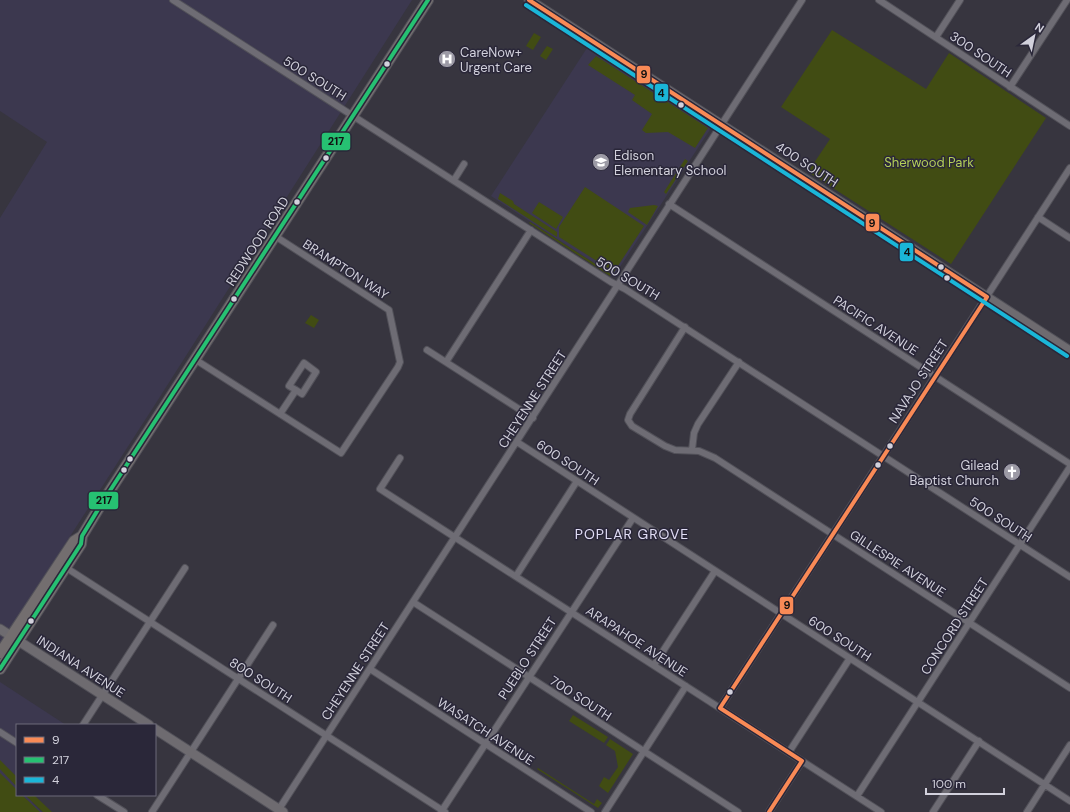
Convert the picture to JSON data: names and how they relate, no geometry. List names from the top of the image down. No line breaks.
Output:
{"streets":{"main road":["400 SOUTH","REDWOOD ROAD","INDIANA AVENUE"],"street":["300 SOUTH","500 SOUTH","BRAMPTON WAY","PACIFIC AVENUE","NAVAJO STREET","CHEYENNE STREET","600 SOUTH","GILLESPIE AVENUE","CONCORD STREET","ARAPAHOE AVENUE","PUEBLO STREET","800 SOUTH","700 SOUTH","WASATCH AVENUE"]},"crossings":[["500 SOUTH","REDWOOD ROAD"],["500 SOUTH","NAVAJO STREET"],["500 SOUTH","CHEYENNE STREET"],["500 SOUTH","GILLESPIE AVENUE"],["500 SOUTH","CONCORD STREET"],["400 SOUTH","NAVAJO STREET"],["400 SOUTH","CHEYENNE STREET"],["REDWOOD ROAD","BRAMPTON WAY"],["REDWOOD ROAD","INDIANA AVENUE"],["REDWOOD ROAD","800 SOUTH"],["PACIFIC AVENUE","NAVAJO STREET"],["PACIFIC AVENUE","CHEYENNE STREET"],["NAVAJO STREET","600 SOUTH"],["NAVAJO STREET","GILLESPIE AVENUE"],["NAVAJO STREET","ARAPAHOE AVENUE"],["CHEYENNE STREET","600 SOUTH"],["CHEYENNE STREET","ARAPAHOE AVENUE"],["CHEYENNE STREET","800 SOUTH"],["CHEYENNE STREET","700 SOUTH"],["CHEYENNE STREET","WASATCH AVENUE"],["600 SOUTH","CONCORD STREET"],["600 SOUTH","PUEBLO STREET"],["GILLESPIE AVENUE","CONCORD STREET"],["CONCORD STREET","ARAPAHOE AVENUE"],["ARAPAHOE AVENUE","PUEBLO STREET"],["PUEBLO STREET","800 SOUTH"],["PUEBLO STREET","700 SOUTH"],["PUEBLO STREET","WASATCH AVENUE"]],"districts":["POPLAR GROVE"],"parks":["Sherwood Park"],"places":{"hospital":["CareNow+ Urgent Care"],"school or university":["Edison Elementary School"],"church":["Gilead Baptist Church"]},"lines":["transit line 9","transit line 217","transit line 4"],"legend":["9","217","4"],"scale_bar":"100 m","north":"top right"}
